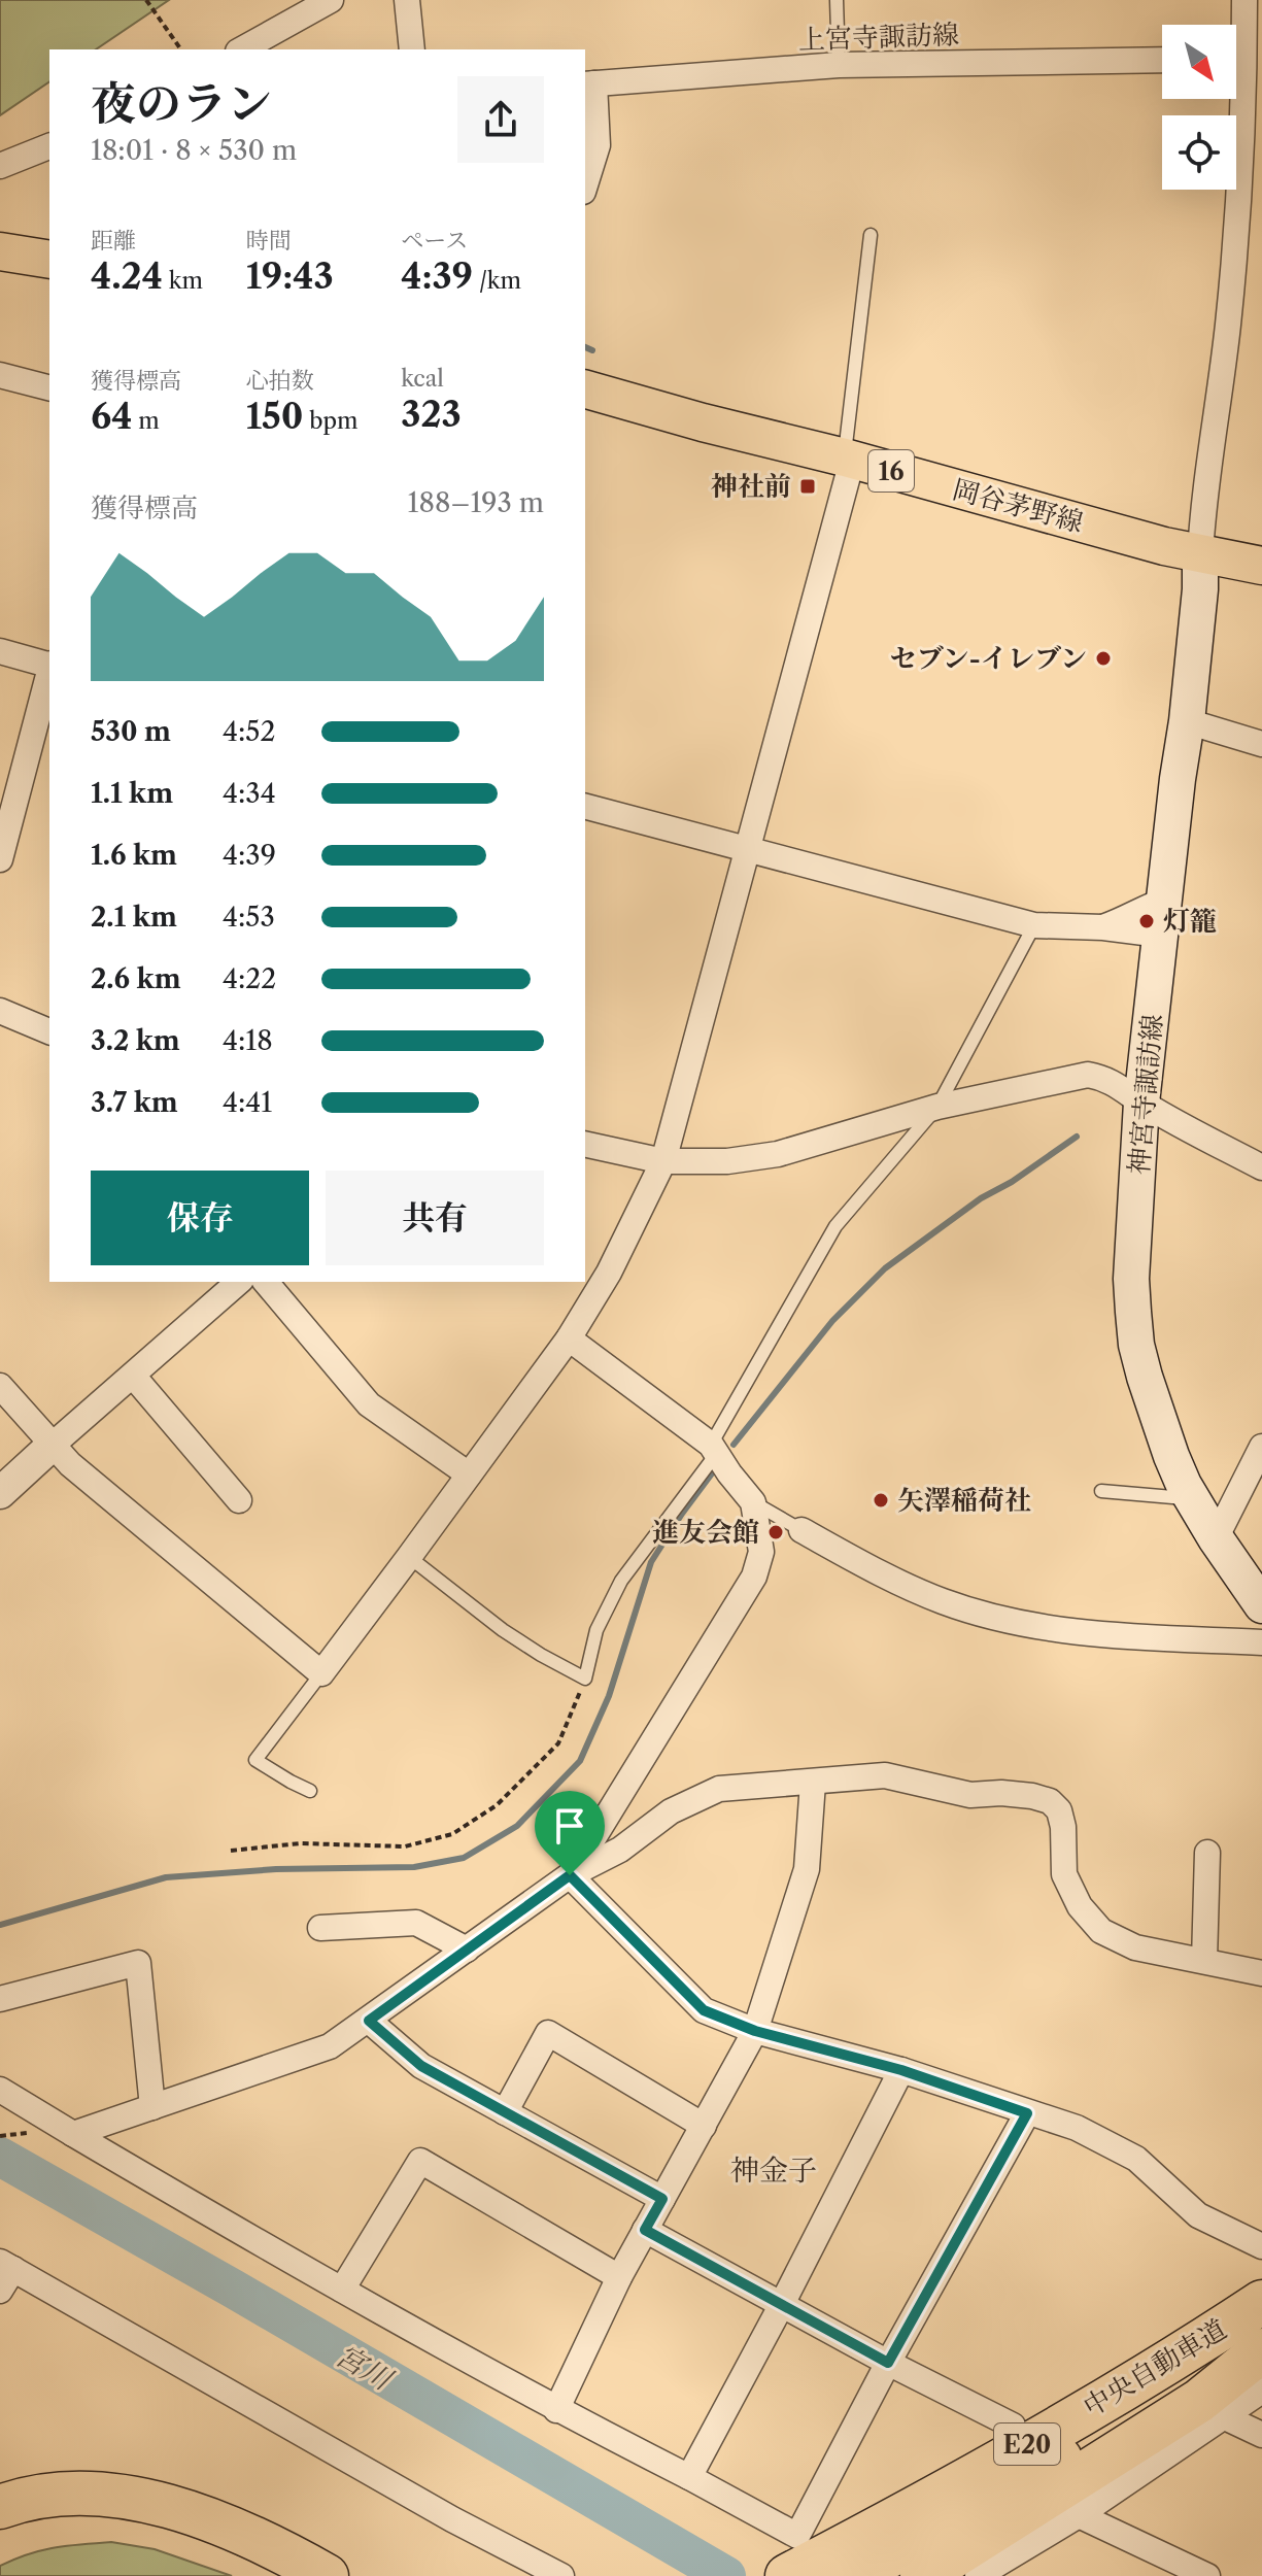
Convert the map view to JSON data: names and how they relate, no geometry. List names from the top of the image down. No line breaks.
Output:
{"streets":{"highway":["中央自動車道","E20"],"main road":["16","岡谷茅野線","神宮寺諏訪線"],"street":["上宮寺諏訪線"]},"crossings":[["岡谷茅野線","神宮寺諏訪線"]],"districts":["神金子"],"water":["宮川"],"places":{"transit":["神社前"],"other":["セブン-イレブン","灯籠","矢澤稲荷社","進友会館"]},"north":"bottom right","page":{"heading":["夜のラン","18:01 · 8 × 530 m"],"stats":[["距離","4.24 km"],["時間","19:43"],["ペース","4:39 /km"],["獲得標高","64 m"],["心拍数","150 bpm"],["kcal","323"]],"chart":["獲得標高","188–193 m"],"list":[{"name":"530 m","note":"4:52"},{"name":"1.1 km","note":"4:34"},{"name":"1.6 km","note":"4:39"},{"name":"2.1 km","note":"4:53"},{"name":"2.6 km","note":"4:22"},{"name":"3.2 km","note":"4:18"},{"name":"3.7 km","note":"4:41"}],"buttons":["保存","共有"]}}
